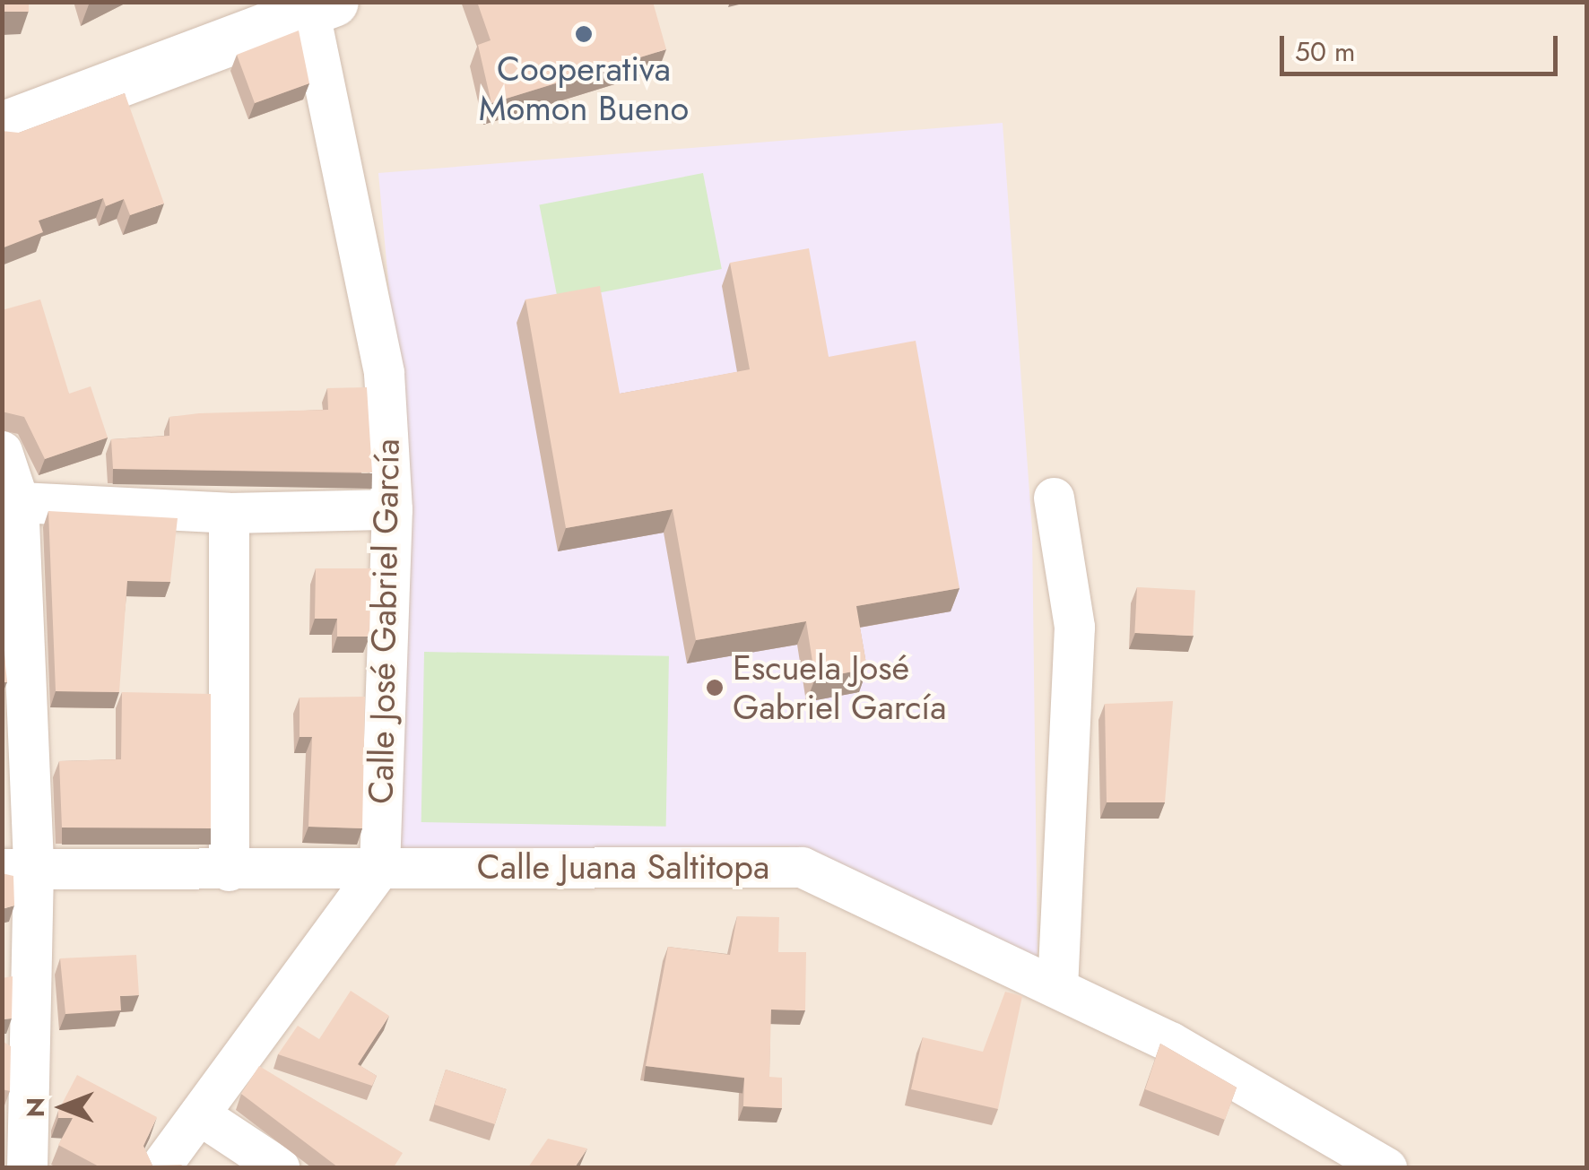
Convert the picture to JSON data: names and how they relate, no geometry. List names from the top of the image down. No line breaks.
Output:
{"streets":{"street":["Calle José Gabriel García","Calle Juana Saltitopa"]},"crossings":[["Calle José Gabriel García","Calle Juana Saltitopa"]],"places":["Cooperativa Momon Bueno","Escuela José Gabriel García"],"scale_bar":"50 m","north":"left"}
